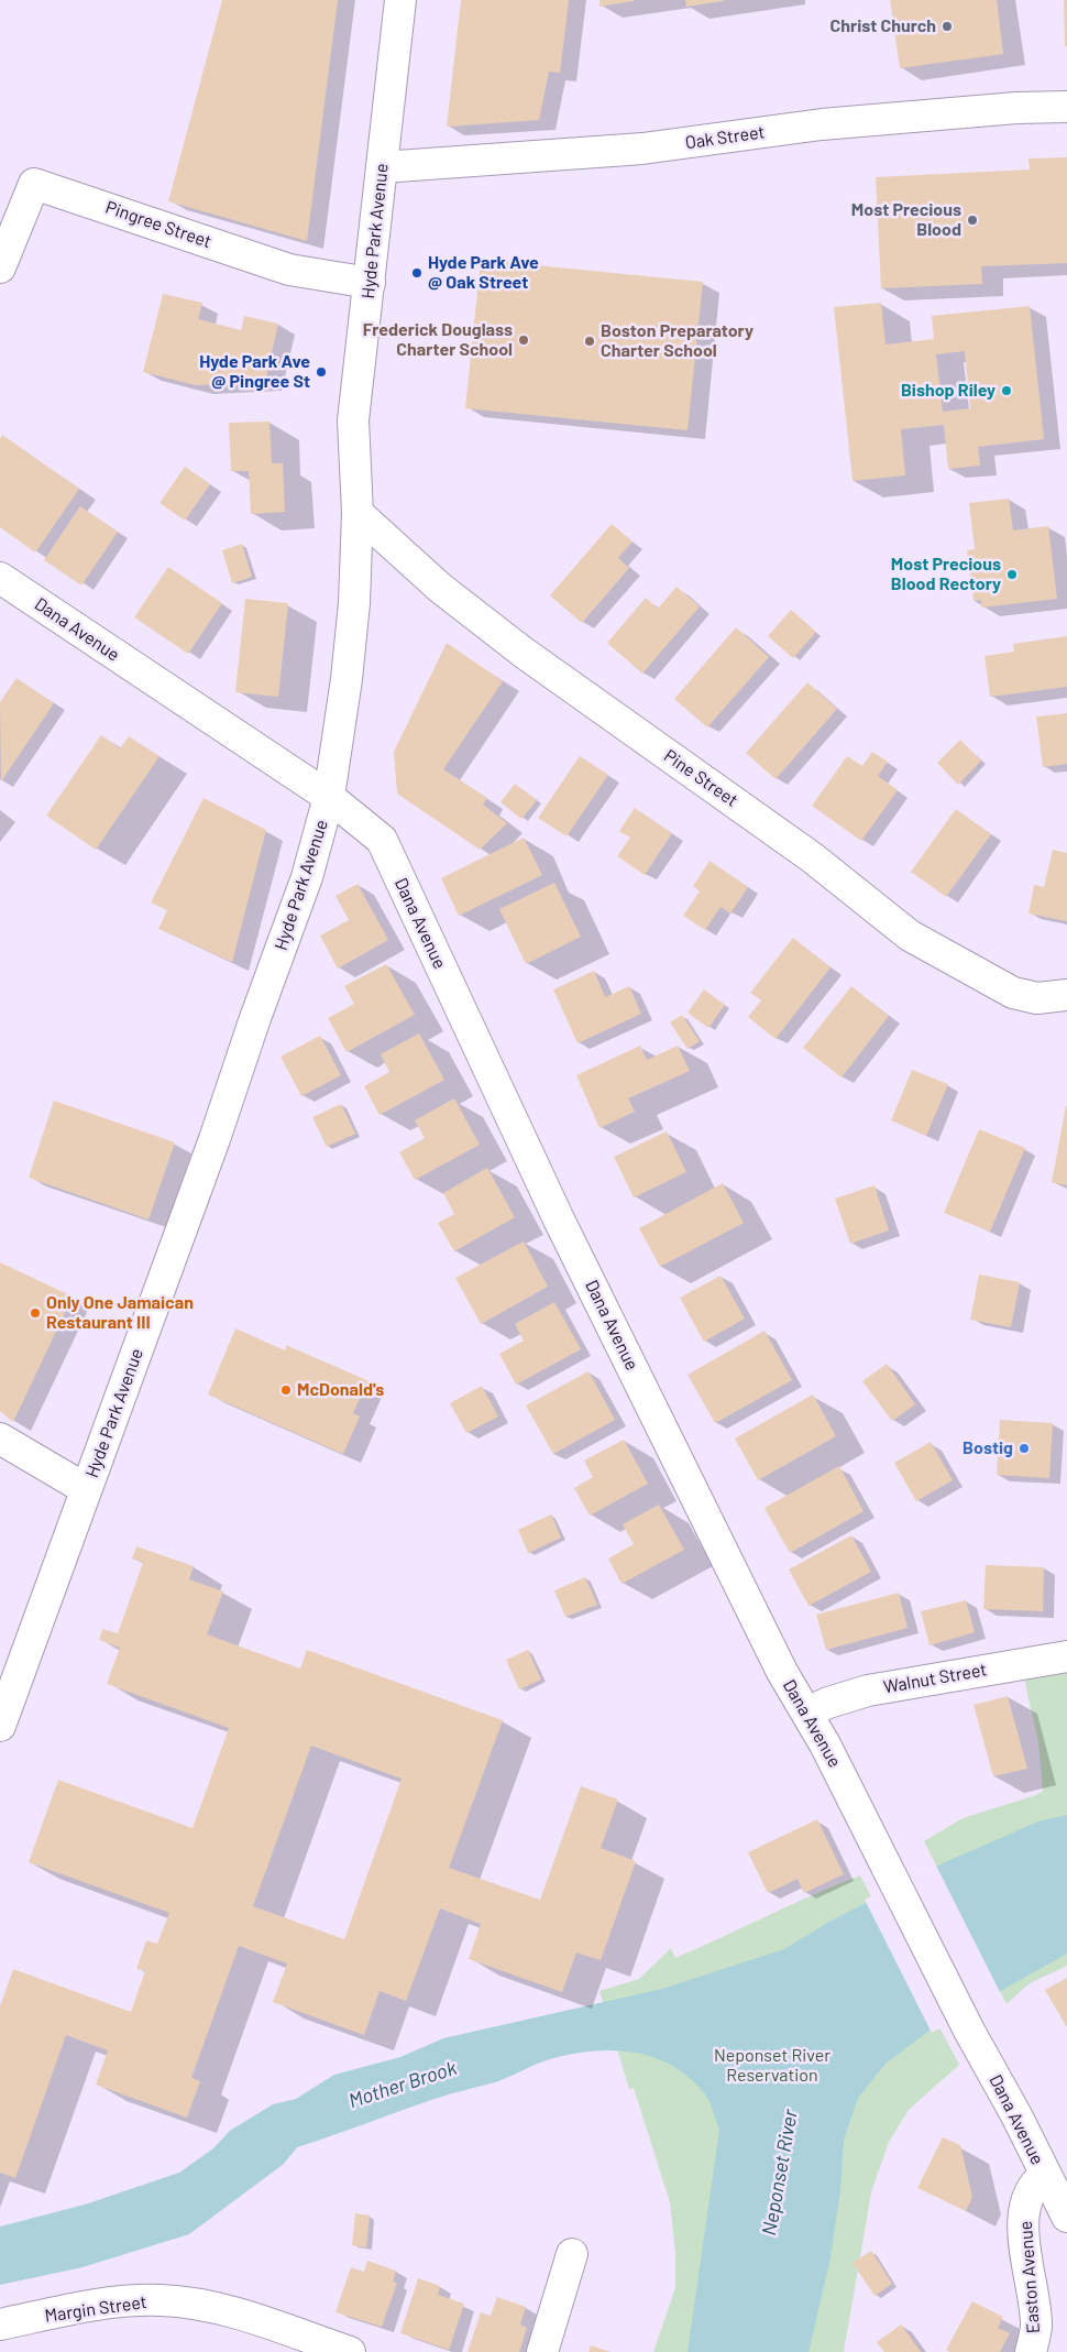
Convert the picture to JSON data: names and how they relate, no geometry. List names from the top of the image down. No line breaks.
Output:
{"streets":{"street":["Oak Street","Pingree Street","Hyde Park Avenue","Dana Avenue","Pine Street","Walnut Street","Easton Avenue","Margin Street"]},"crossings":[["Oak Street","Hyde Park Avenue"],["Pingree Street","Hyde Park Avenue"],["Hyde Park Avenue","Dana Avenue"],["Hyde Park Avenue","Pine Street"],["Dana Avenue","Walnut Street"],["Dana Avenue","Easton Avenue"]],"water":["Mother Brook","Neponset River"],"parks":["Neponset River Reservation"],"places":["Christ Church","Most Precious Blood","Hyde Park Ave @ Oak Street","Frederick Douglass Charter School","Boston Preparatory Charter School","Hyde Park Ave @ Pingree St","Bishop Riley","Most Precious Blood Rectory","Only One Jamaican Restaurant III","McDonald's","Bostig"]}
